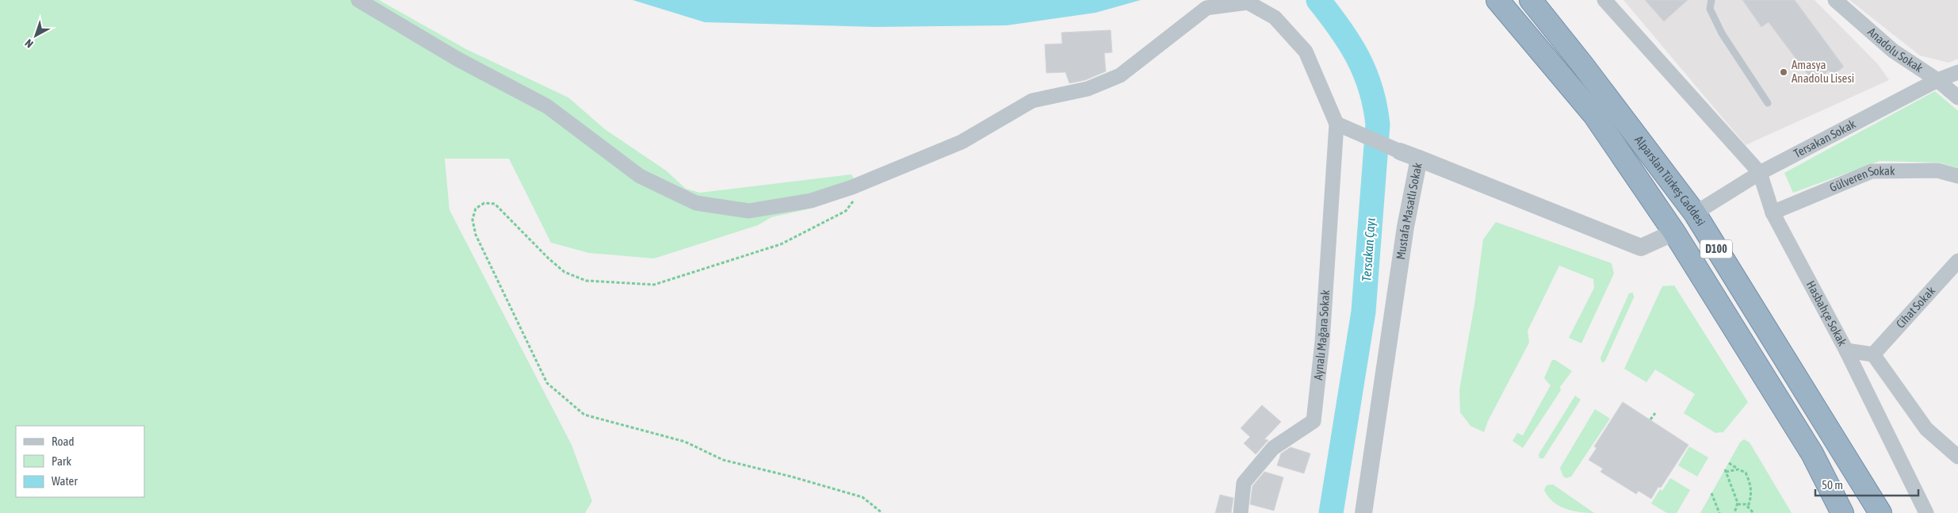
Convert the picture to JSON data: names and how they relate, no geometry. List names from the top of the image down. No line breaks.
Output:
{"streets":{"highway":["Alparslan Türkeş Caddesi","D100"],"street":["Anadolu Sokak","Tersakan Sokak","Gülveren Sokak","Mustafa Masatlı Sokak","Cihat Sokak","Hasbahçe Sokak","Aynalı Mağara Sokak"]},"crossings":[["Anadolu Sokak","Tersakan Sokak"],["Tersakan Sokak","Alparslan Türkeş Caddesi"],["Tersakan Sokak","Hasbahçe Sokak"],["Alparslan Türkeş Caddesi","Mustafa Masatlı Sokak"],["Gülveren Sokak","Hasbahçe Sokak"],["Cihat Sokak","Hasbahçe Sokak"]],"water":["Tersakan Çayı"],"places":["Amasya Anadolu Lisesi"],"legend":["Road","Park","Water"],"scale_bar":"50 m","north":"bottom left"}
